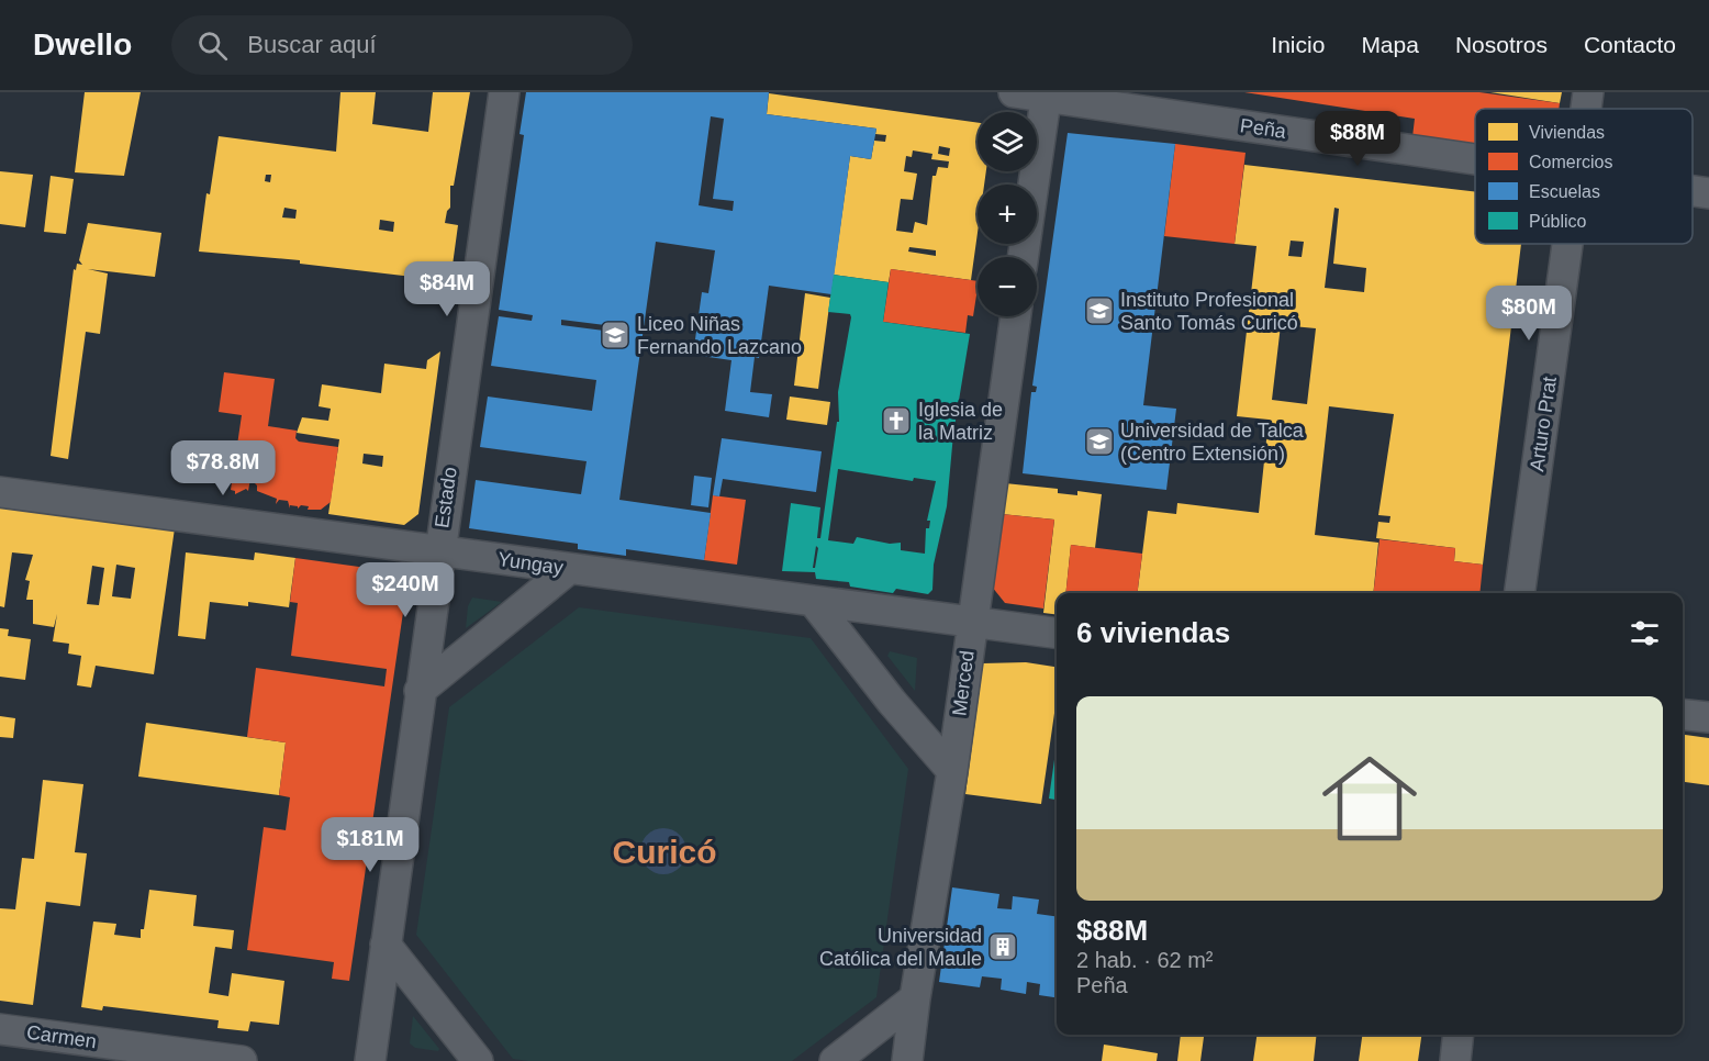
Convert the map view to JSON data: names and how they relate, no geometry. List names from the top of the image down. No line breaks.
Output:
{"streets":{"street":["Peña","Arturo Prat","Estado","Yungay","Merced","Carmen"]},"crossings":[["Estado","Yungay"],["Yungay","Merced"]],"districts":["Curicó"],"places":{"school or university":["Instituto Profesional Santo Tomás Curicó","Liceo Niñas Fernando Lazcano","Universidad de Talca (Centro Extensión)"],"church":["Iglesia de la Matriz"],"building":["Universidad Católica del Maule"]},"legend":["Viviendas","Comercios","Escuelas","Público"],"page":{"header":"Dwello","search":"Buscar aquí","nav":["Inicio","Mapa","Nosotros","Contacto"],"price":["$88M","$84M","$80M","$78.8M","$240M","$181M"],"map_buttons":["+","−"],"heading":"6 viviendas","list":[{"name":"$88M","note":"2 hab. · 62 m² · Peña"}]}}
